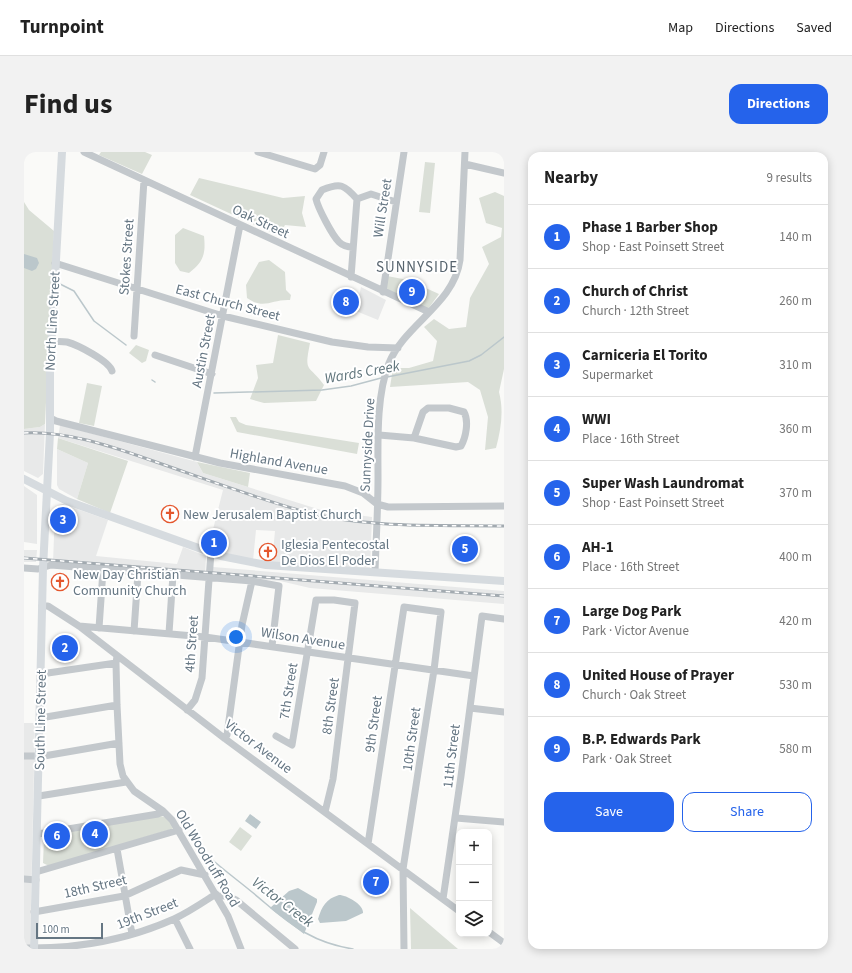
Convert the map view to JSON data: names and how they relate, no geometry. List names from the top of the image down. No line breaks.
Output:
{"streets":{"main road":["North Line Street","South Line Street"],"street":["Will Street","Oak Street","Stokes Street","East Church Street","Austin Street","Sunnyside Drive","Highland Avenue","Wilson Avenue","4th Street","7th Street","8th Street","9th Street","10th Street","Victor Avenue","11th Street","Old Woodruff Road","18th Street","19th Street"]},"crossings":[["Will Street","Oak Street"],["Oak Street","Stokes Street"],["Oak Street","Austin Street"],["Oak Street","Sunnyside Drive"],["Stokes Street","East Church Street"],["East Church Street","North Line Street"],["East Church Street","Austin Street"],["East Church Street","Sunnyside Drive"],["North Line Street","Highland Avenue"],["North Line Street","South Line Street"],["Austin Street","Highland Avenue"],["Sunnyside Drive","Highland Avenue"],["Wilson Avenue","4th Street"],["Wilson Avenue","7th Street"],["Wilson Avenue","8th Street"],["Wilson Avenue","9th Street"],["Wilson Avenue","10th Street"],["Wilson Avenue","Victor Avenue"],["Wilson Avenue","11th Street"],["4th Street","Victor Avenue"],["7th Street","8th Street"],["8th Street","Victor Avenue"],["South Line Street","Victor Avenue"],["South Line Street","18th Street"],["South Line Street","19th Street"],["9th Street","10th Street"],["9th Street","Victor Avenue"],["10th Street","Victor Avenue"],["Victor Avenue","11th Street"],["Victor Avenue","Old Woodruff Road"],["Old Woodruff Road","18th Street"],["Old Woodruff Road","19th Street"]],"districts":["SUNNYSIDE"],"water":["Wards Creek","Victor Creek"],"places":{"church":["New Jerusalem Baptist Church","Iglesia Pentecostal De Dios El Poder","New Day Christian Community Church"]},"scale_bar":"100 m","page":{"header":"Turnpoint","nav":["Map","Directions","Saved"],"title":"Find us","buttons":["Directions",["Save","Share"]],"heading":["Nearby","9 results"],"list":[{"mark":"1","name":"Phase 1 Barber Shop","note":"Shop · East Poinsett Street","value":"140 m"},{"mark":"2","name":"Church of Christ","note":"Church · 12th Street","value":"260 m"},{"mark":"3","name":"Carniceria El Torito","note":"Supermarket","value":"310 m"},{"mark":"4","name":"WWI","note":"Place · 16th Street","value":"360 m"},{"mark":"5","name":"Super Wash Laundromat","note":"Shop · East Poinsett Street","value":"370 m"},{"mark":"6","name":"AH-1","note":"Place · 16th Street","value":"400 m"},{"mark":"7","name":"Large Dog Park","note":"Park · Victor Avenue","value":"420 m"},{"mark":"8","name":"United House of Prayer","note":"Church · Oak Street","value":"530 m"},{"mark":"9","name":"B.P. Edwards Park","note":"Park · Oak Street","value":"580 m"}],"pins":["9","8","3","1","5","2","4","6","7"],"map_buttons":["+","−"],"scale":"100 m"}}
